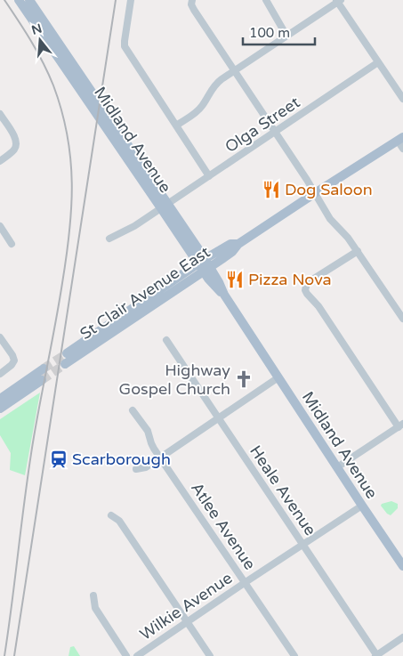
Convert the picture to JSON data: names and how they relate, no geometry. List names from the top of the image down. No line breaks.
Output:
{"streets":{"main road":["Midland Avenue","St Clair Avenue East"],"street":["Olga Street","Heale Avenue","Atlee Avenue","Wilkie Avenue"]},"crossings":[["Olga Street","Midland Avenue"],["Midland Avenue","St Clair Avenue East"],["Midland Avenue","Wilkie Avenue"],["Heale Avenue","Wilkie Avenue"],["Atlee Avenue","Wilkie Avenue"]],"places":{"restaurant":["Dog Saloon","Pizza Nova"],"church":["Highway Gospel Church"],"station":["Scarborough"]},"scale_bar":"100 m","north":"top"}
